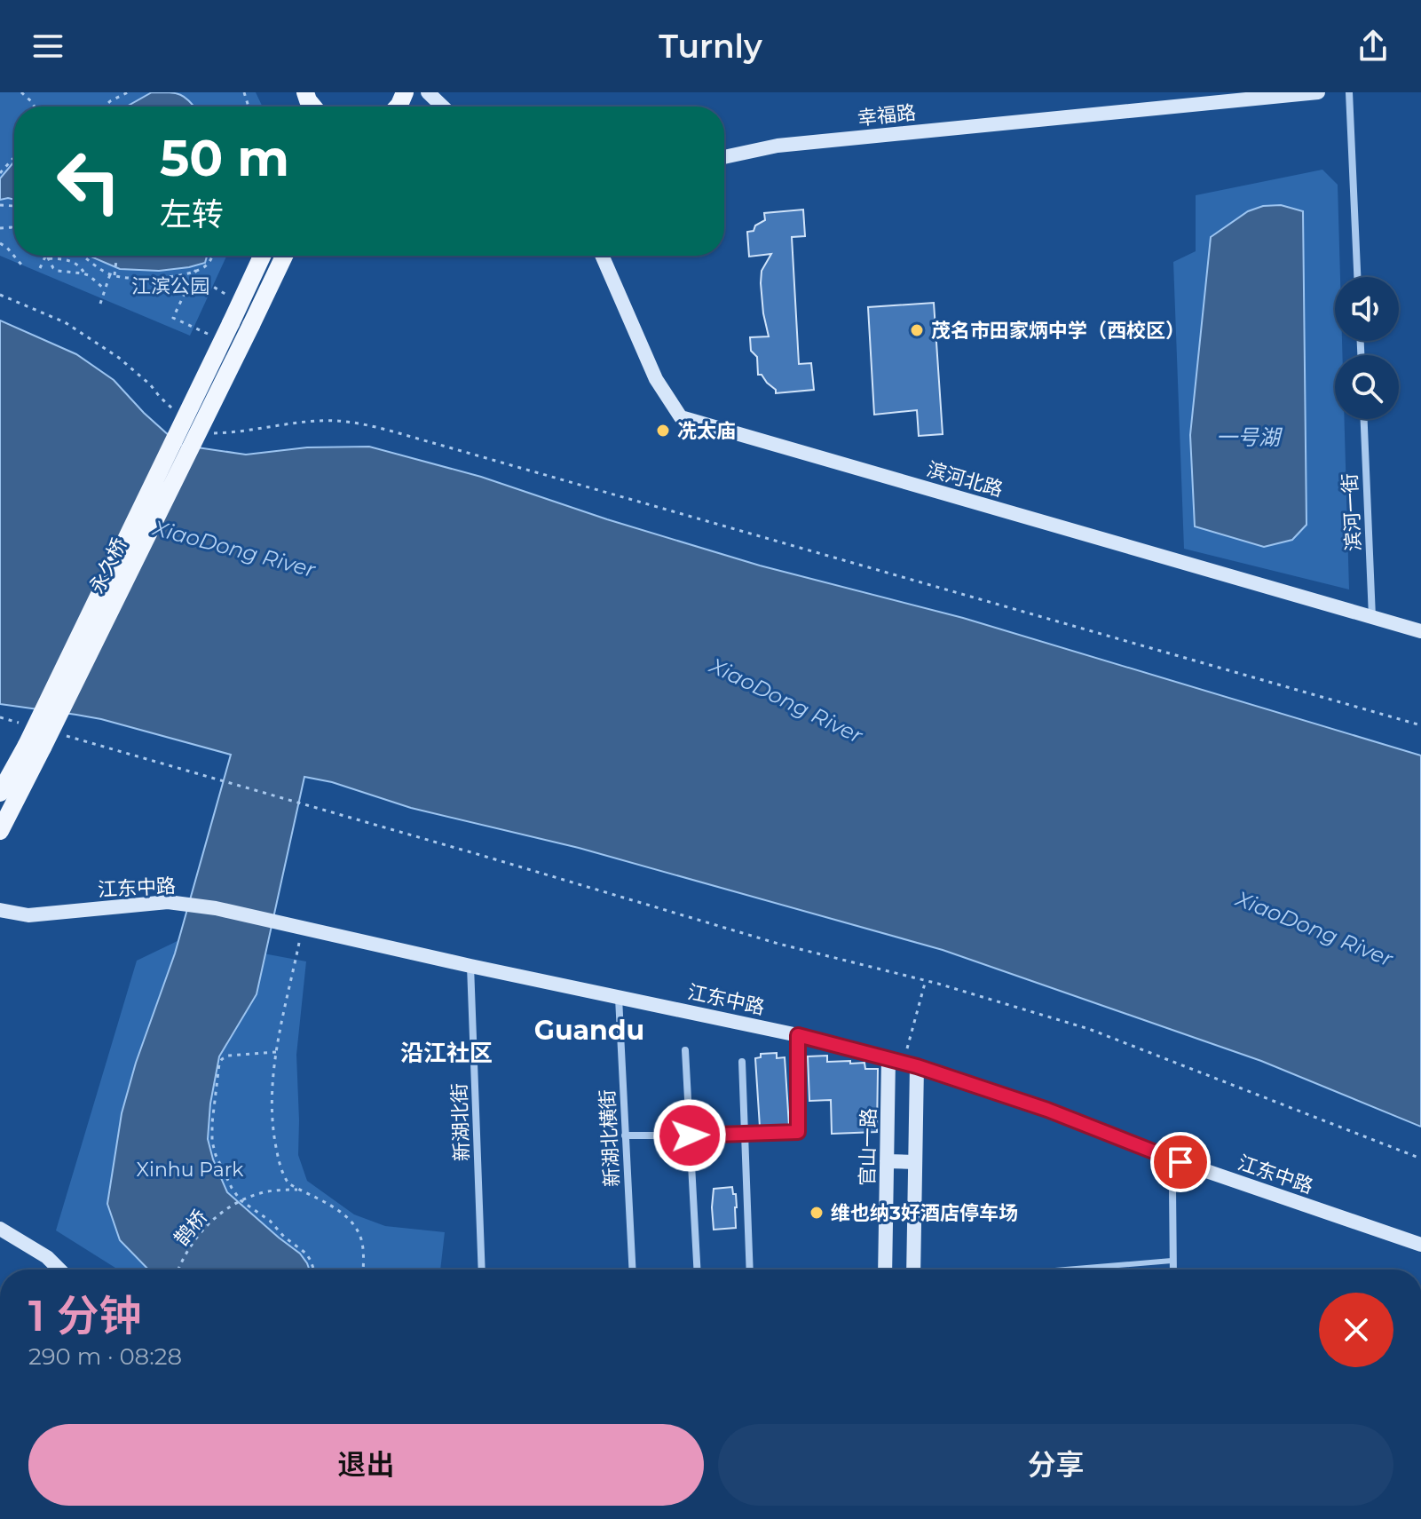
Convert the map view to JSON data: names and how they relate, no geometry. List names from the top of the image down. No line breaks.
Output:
{"streets":{"main road":["永久桥"],"street":["幸福路","滨河北路","滨河一街","江东中路","新湖北街","新湖北横街","官山一路"],"path":["鹊桥"]},"crossings":[["滨河北路","滨河一街"],["江东中路","新湖北街"],["江东中路","新湖北横街"],["江东中路","官山一路"]],"districts":["Guandu","沿江社区"],"water":["一号湖","XiaoDong River"],"parks":["江滨公园","Xinhu Park"],"places":["茂名市田家炳中学（西校区）","冼太庙","维也纳3好酒店停车场"],"page":{"header":"Turnly","turn":["50 m","左转"],"heading":["1 分钟","290 m · 08:28"],"buttons":["退出","分享"]}}
